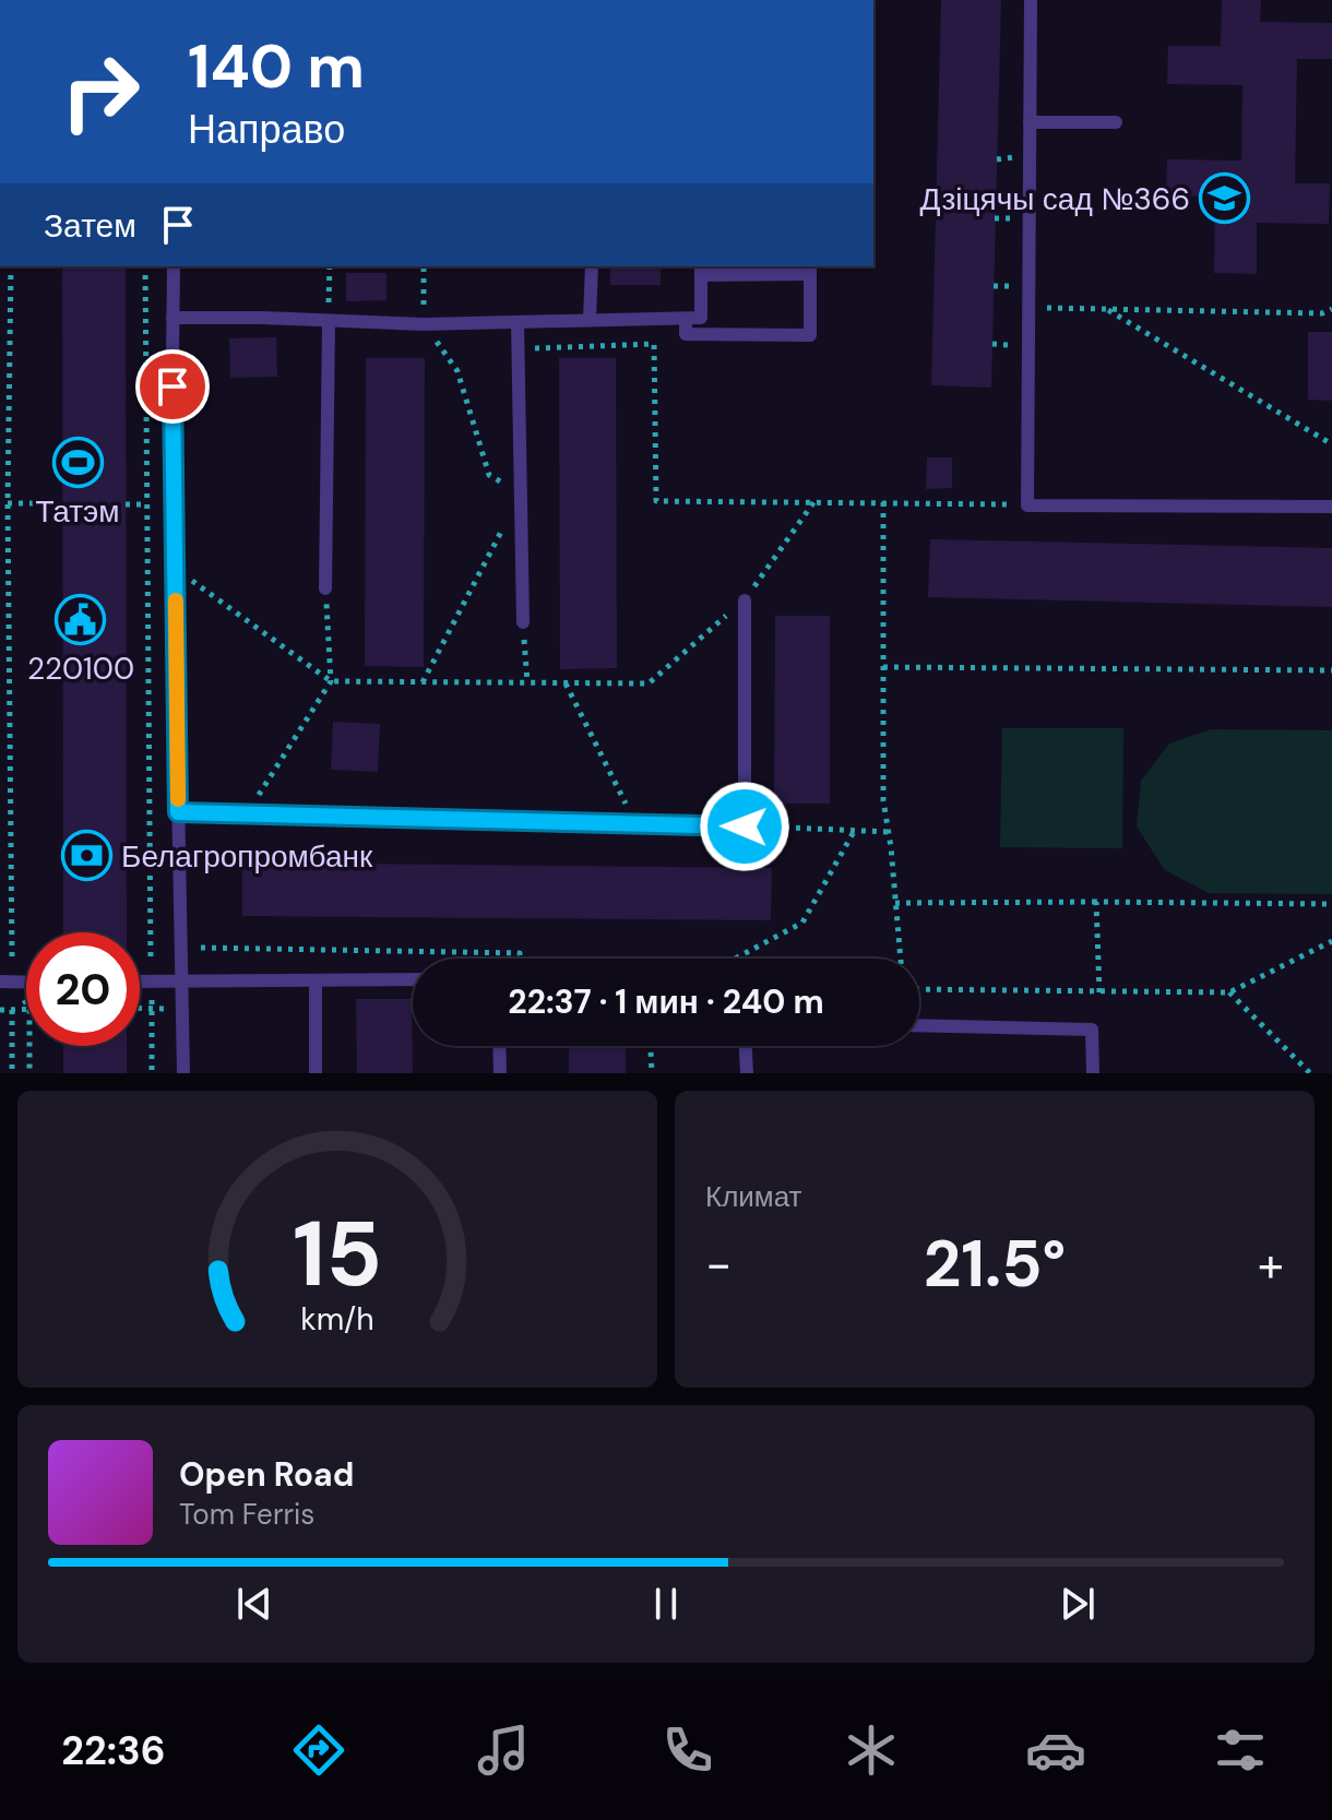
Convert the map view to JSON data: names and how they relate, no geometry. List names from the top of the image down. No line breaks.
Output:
{"places":{"school or university":["Дзіцячы сад №366"],"sports":["Татэм"],"public building":["220100"],"bank":["Белагропромбанк"]},"page":{"turn":["140 m","Направо"],"then":"Затем","limit":"20","trip":"22:37 · 1 мин · 240 m","tile":"Климат","heat":["−","21.5°","+"],"song":["Open Road","Tom Ferris"],"tabs":"22:36","gauge":["15","km/h"]}}
